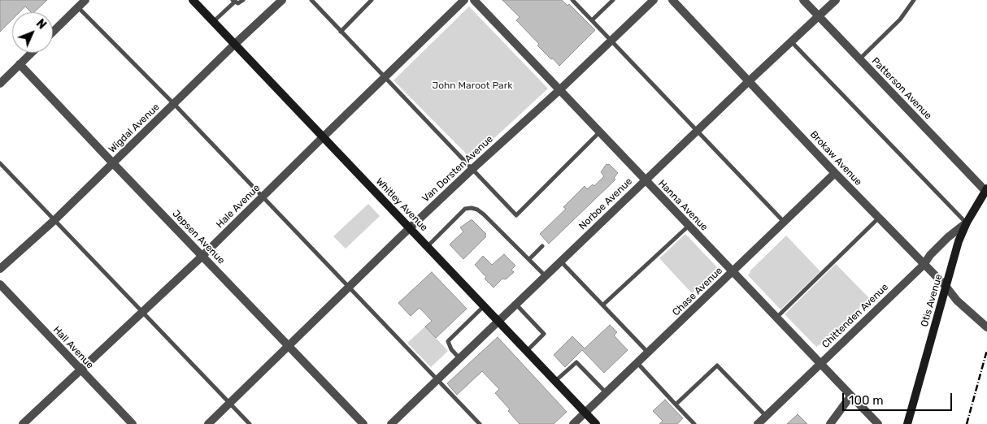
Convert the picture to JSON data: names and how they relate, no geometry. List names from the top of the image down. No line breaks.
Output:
{"streets":{"street":["Patterson Avenue","Wigdal Avenue","Brokaw Avenue","Van Dorsten Avenue","Norboe Avenue","Whitley Avenue","Hanna Avenue","Hale Avenue","Jepsen Avenue","Chase Avenue","Otis Avenue","Chittenden Avenue","Hall Avenue"]},"crossings":[["Patterson Avenue","Norboe Avenue"],["Patterson Avenue","Otis Avenue"],["Wigdal Avenue","Whitley Avenue"],["Wigdal Avenue","Jepsen Avenue"],["Brokaw Avenue","Norboe Avenue"],["Brokaw Avenue","Chase Avenue"],["Brokaw Avenue","Otis Avenue"],["Brokaw Avenue","Chittenden Avenue"],["Van Dorsten Avenue","Whitley Avenue"],["Van Dorsten Avenue","Hanna Avenue"],["Van Dorsten Avenue","Jepsen Avenue"],["Norboe Avenue","Whitley Avenue"],["Norboe Avenue","Hanna Avenue"],["Whitley Avenue","Hale Avenue"],["Whitley Avenue","Chase Avenue"],["Hanna Avenue","Chase Avenue"],["Hanna Avenue","Chittenden Avenue"],["Hale Avenue","Jepsen Avenue"],["Hale Avenue","Hall Avenue"],["Otis Avenue","Chittenden Avenue"]],"parks":["John Maroot Park"],"scale_bar":"100 m","north":"top right"}
